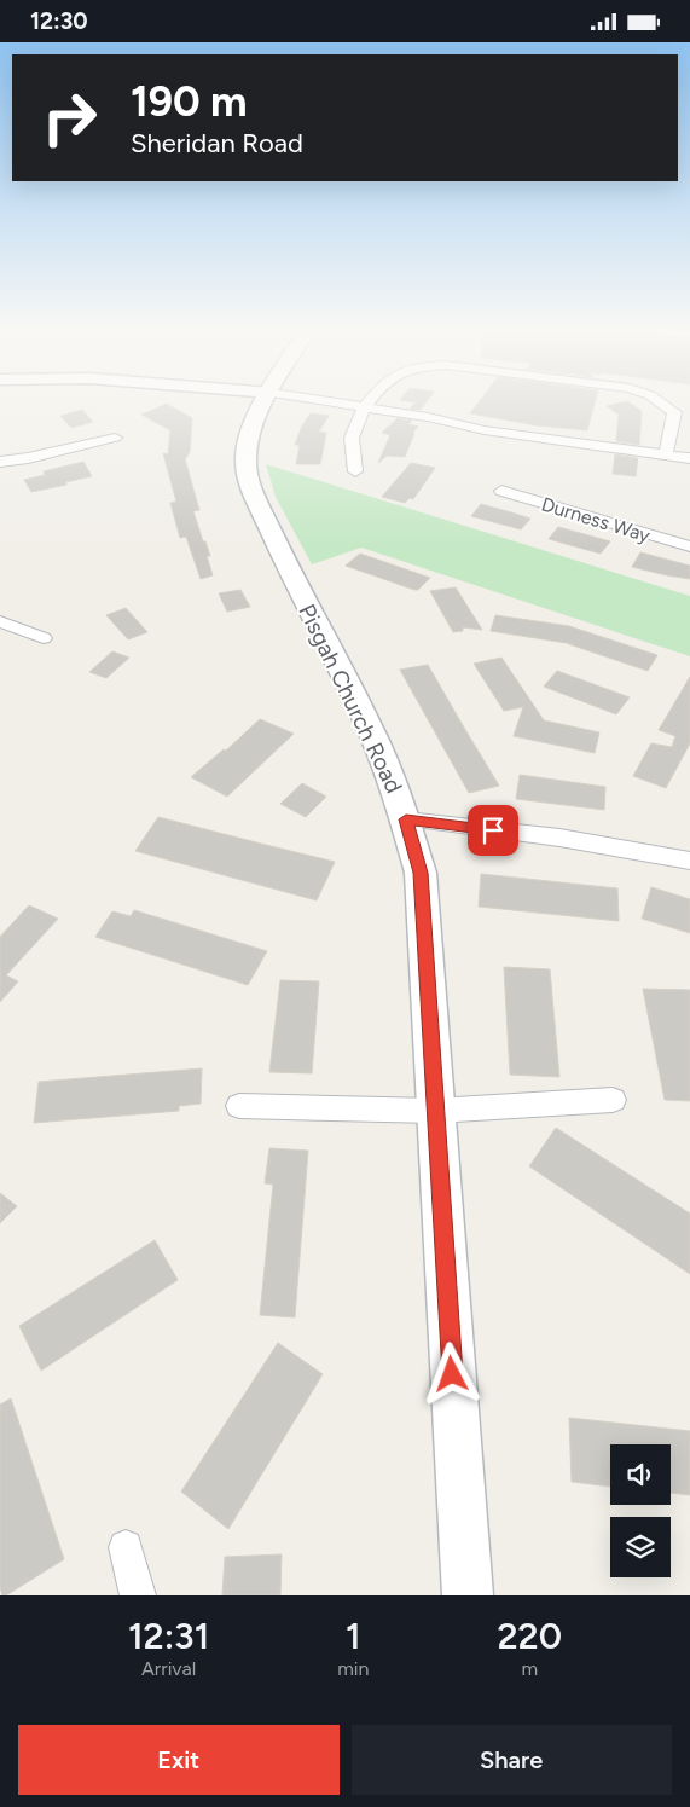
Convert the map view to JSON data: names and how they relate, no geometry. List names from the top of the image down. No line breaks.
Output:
{"streets":{"main road":["Pisgah Church Road"],"street":["Durness Way"]},"page":{"status":"12:30","turn":["190 m","Sheridan Road"],"eta":["12:31","Arrival","1","min","220","m"],"buttons":["Exit","Share"]}}
